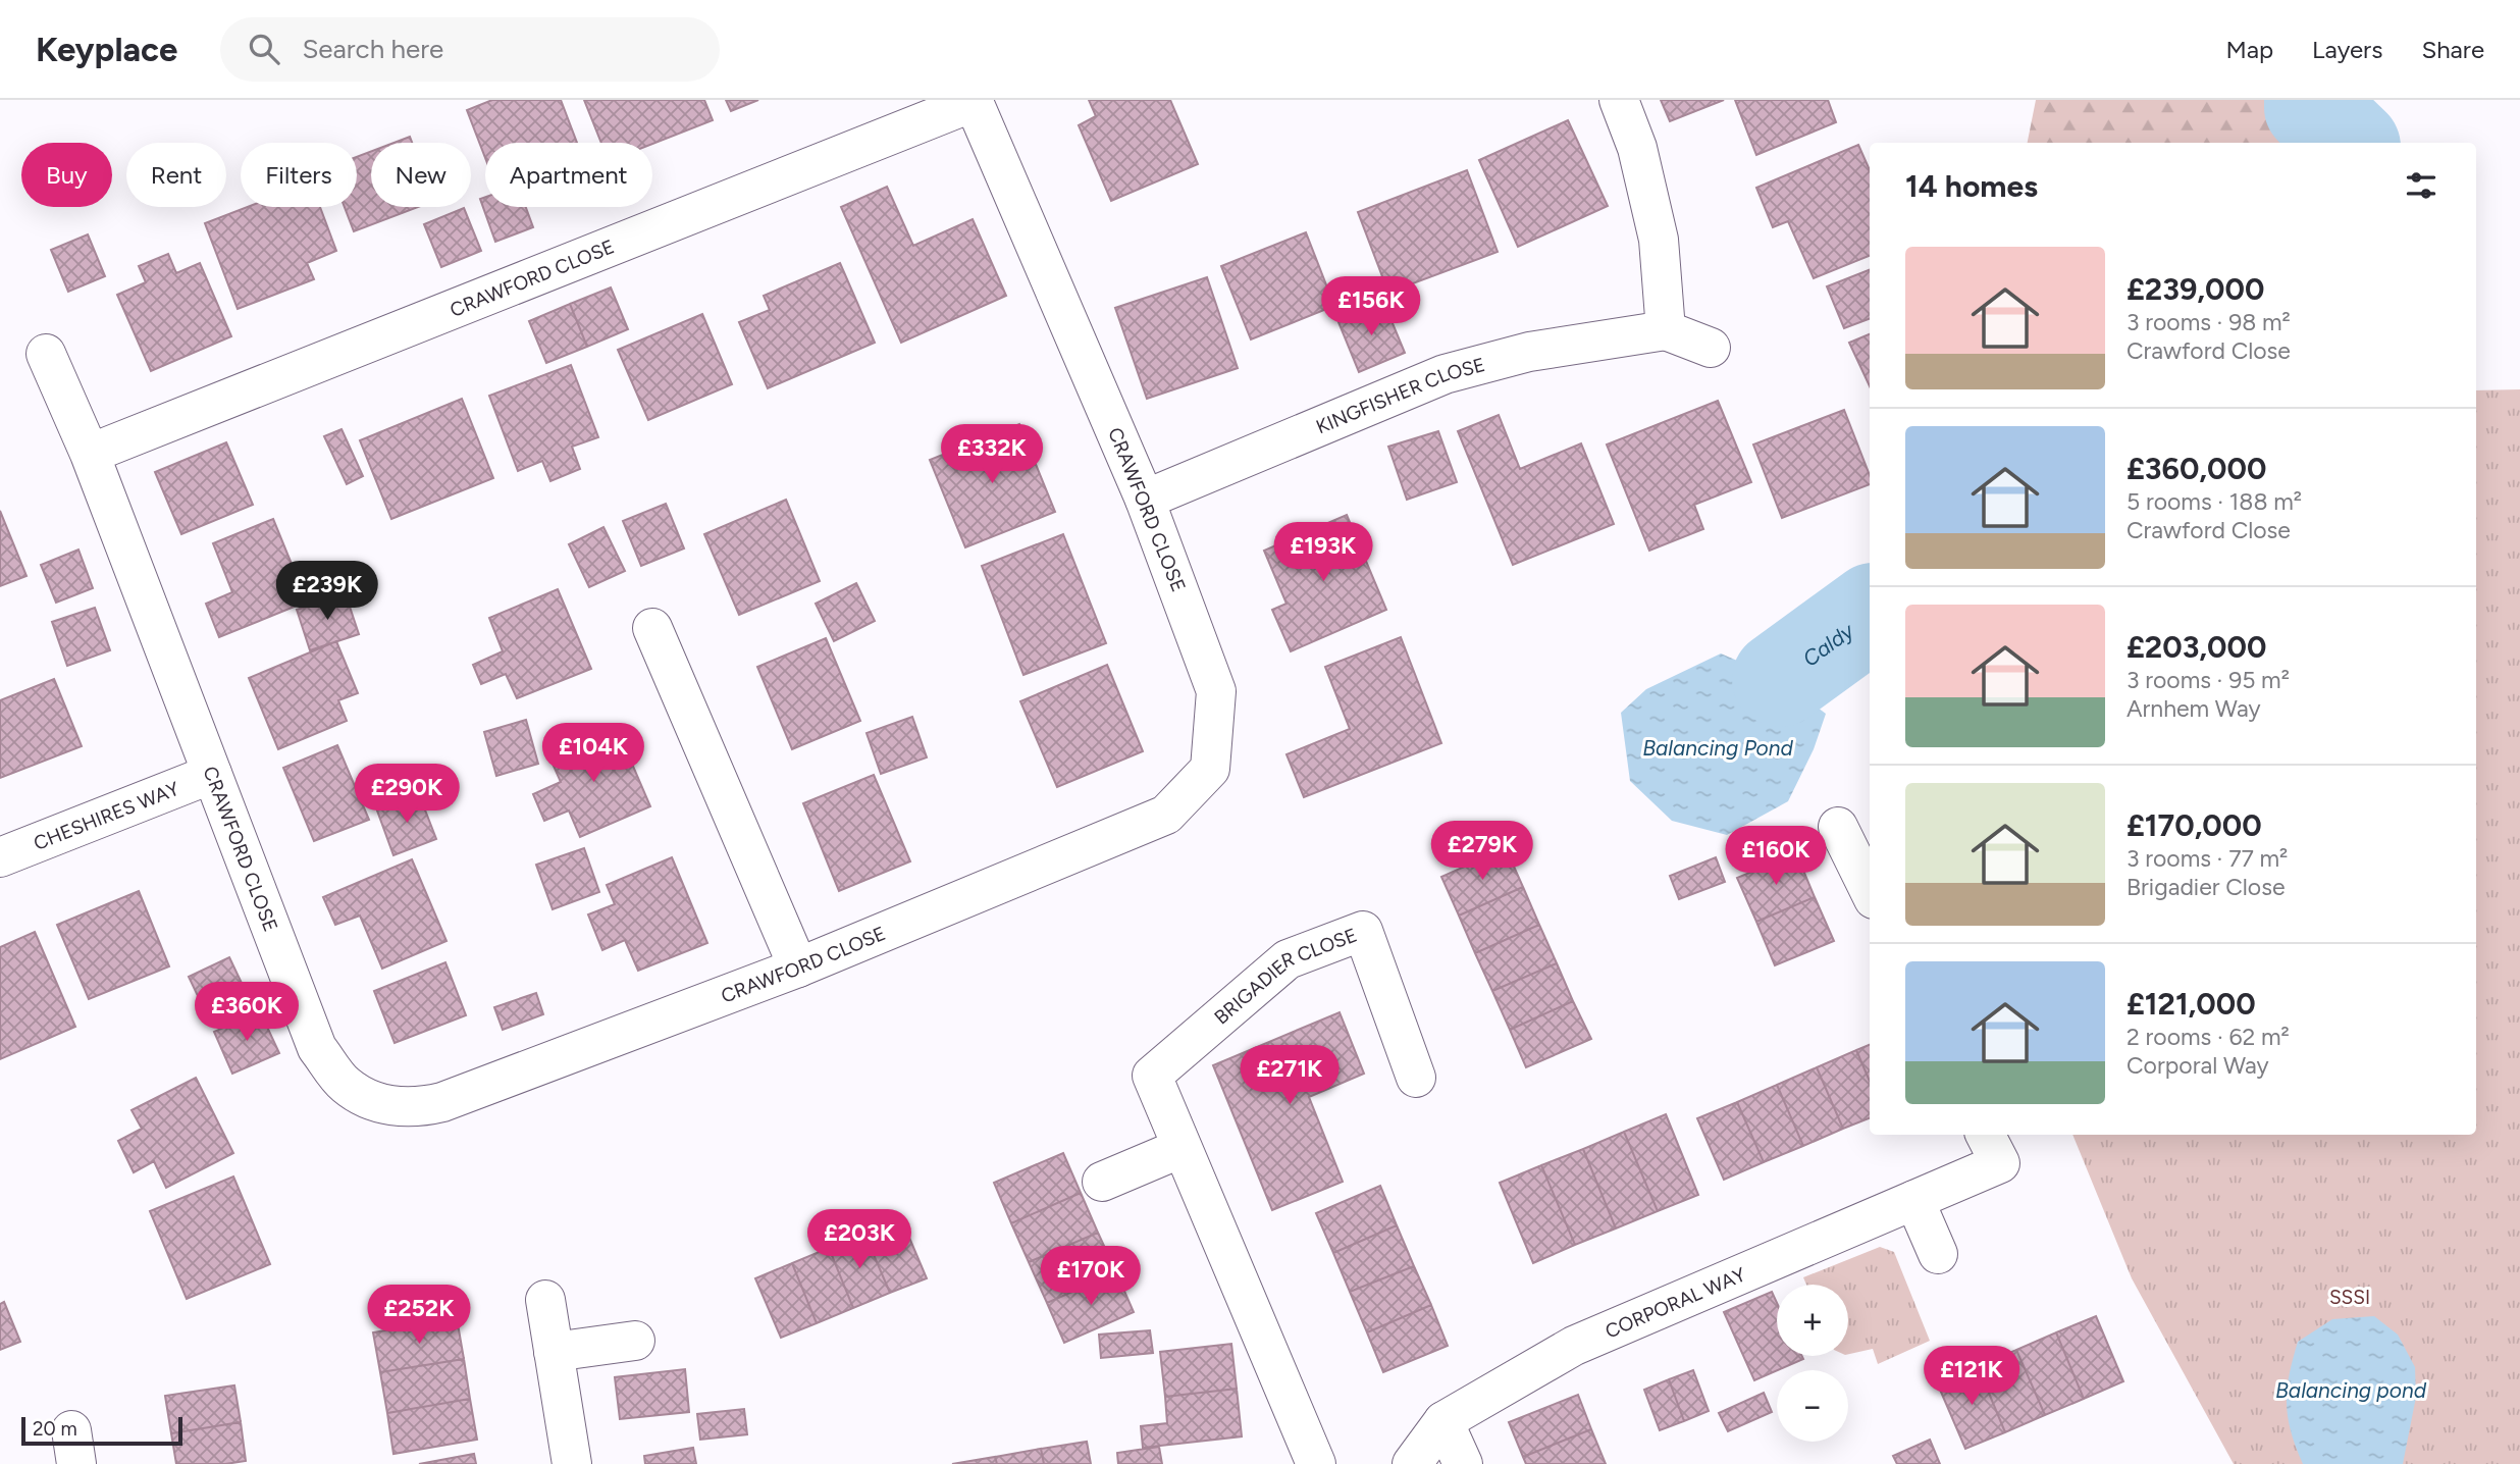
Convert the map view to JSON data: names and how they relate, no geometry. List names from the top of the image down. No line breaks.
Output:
{"streets":{"street":["CRAWFORD CLOSE","KINGFISHER CLOSE","CHESHIRES WAY","BRIGADIER CLOSE","CORPORAL WAY"]},"crossings":[["CRAWFORD CLOSE","KINGFISHER CLOSE"],["CRAWFORD CLOSE","CHESHIRES WAY"]],"water":["Caldy","Balancing Pond","Balancing pond"],"parks":["SSSI"],"scale_bar":"20 m","page":{"header":"Keyplace","search":"Search here","nav":["Map","Layers","Share"],"chip":["Buy","Rent","Filters","New","Apartment"],"heading":"14 homes","list":[{"name":"£239,000","note":"3 rooms · 98 m² · Crawford Close"},{"name":"£360,000","note":"5 rooms · 188 m² · Crawford Close"},{"name":"£203,000","note":"3 rooms · 95 m² · Arnhem Way"},{"name":"£170,000","note":"3 rooms · 77 m² · Brigadier Close"},{"name":"£121,000","note":"2 rooms · 62 m² · Corporal Way"}],"price":["£156K","£332K","£193K","£239K","£104K","£290K","£279K","£160K","£360K","£271K","£203K","£170K","£252K","£121K"],"map_buttons":["+","−"],"scale":"20 m"}}
